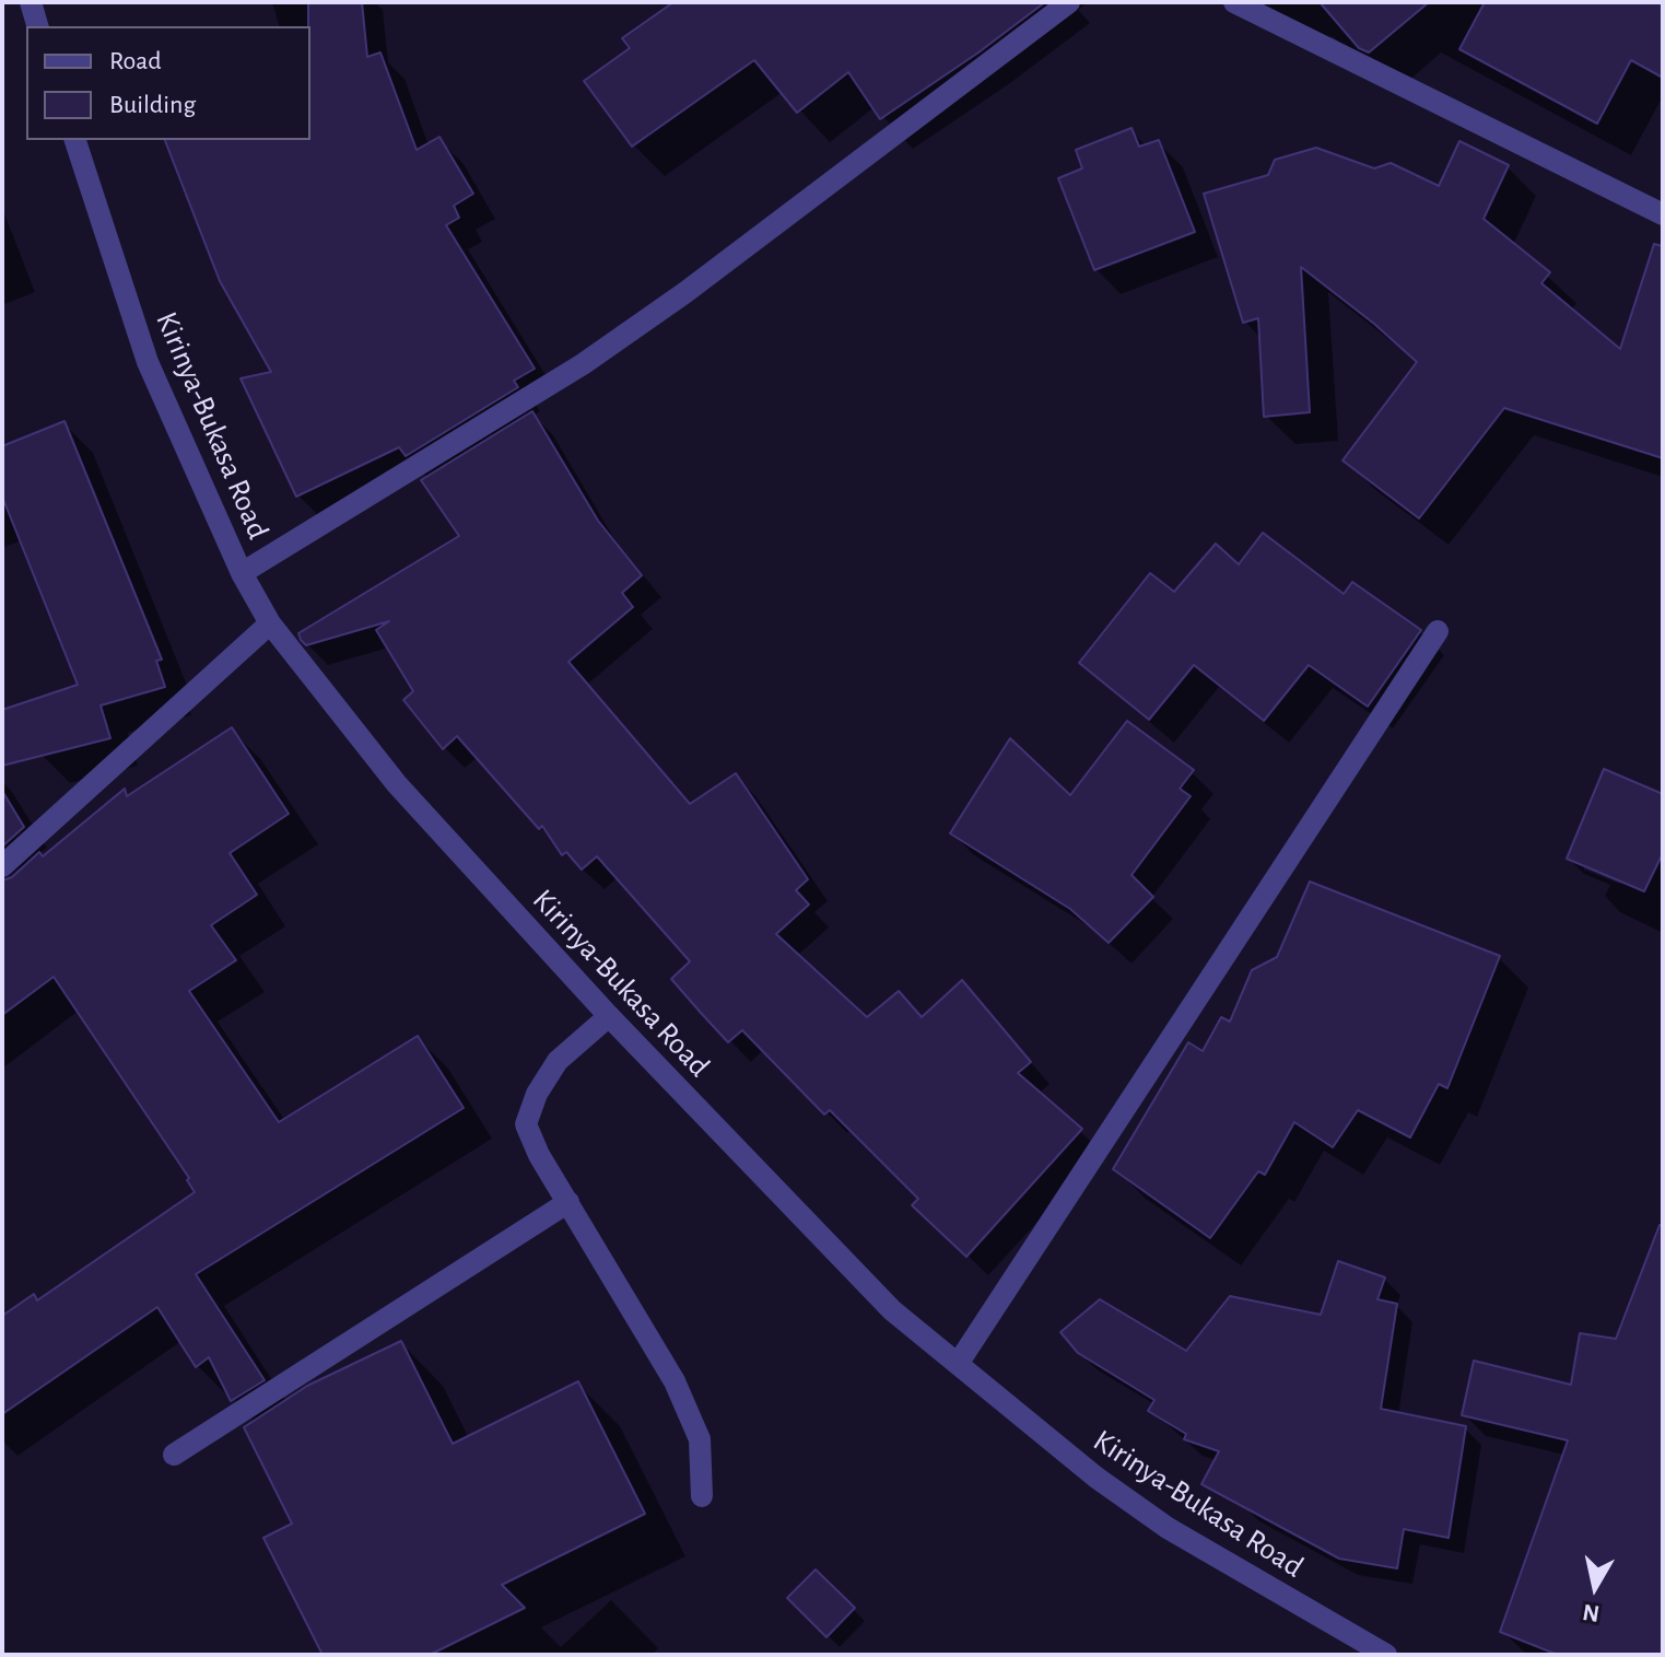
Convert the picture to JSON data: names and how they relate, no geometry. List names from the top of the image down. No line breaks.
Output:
{"streets":{"street":["Kirinya-Bukasa Road"]},"legend":["Road","Building"],"north":"bottom"}
